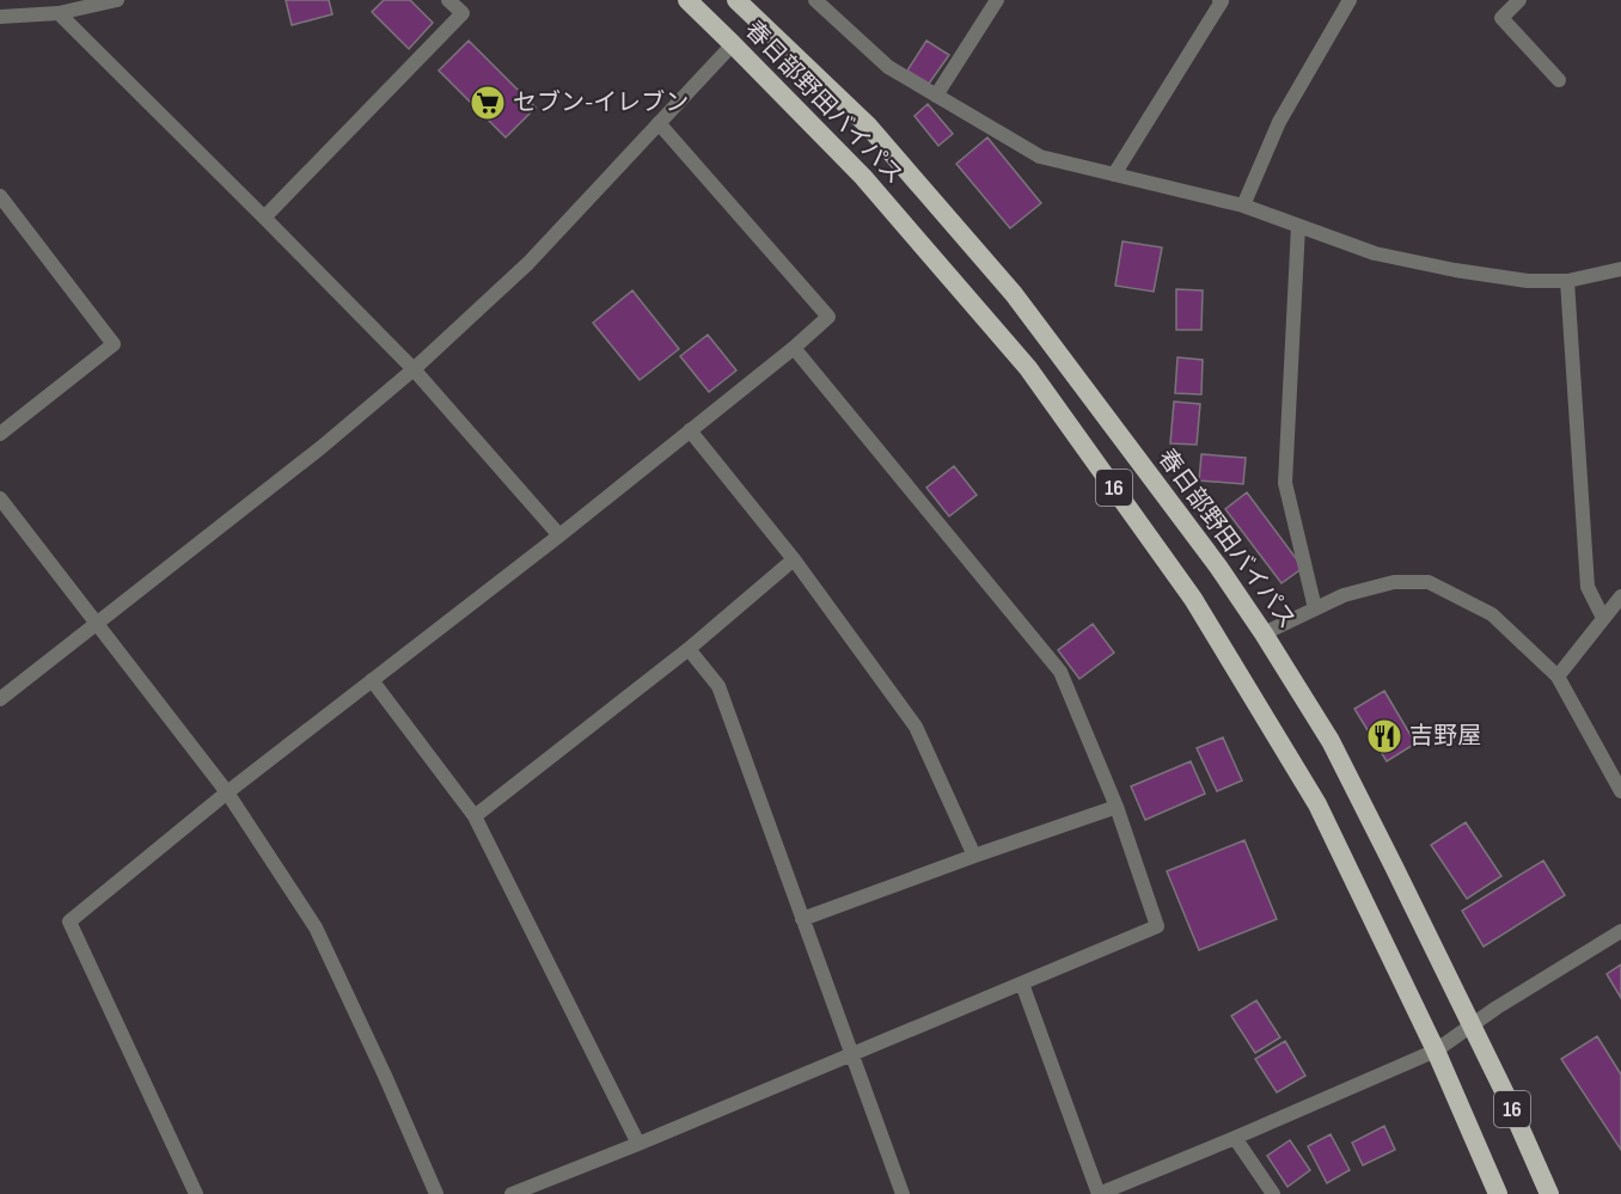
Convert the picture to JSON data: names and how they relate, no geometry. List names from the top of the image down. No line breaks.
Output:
{"streets":{"highway":["春日部野田バイパス","16"]},"places":{"supermarket":["セブン-イレブン"],"restaurant":["吉野屋"]}}
